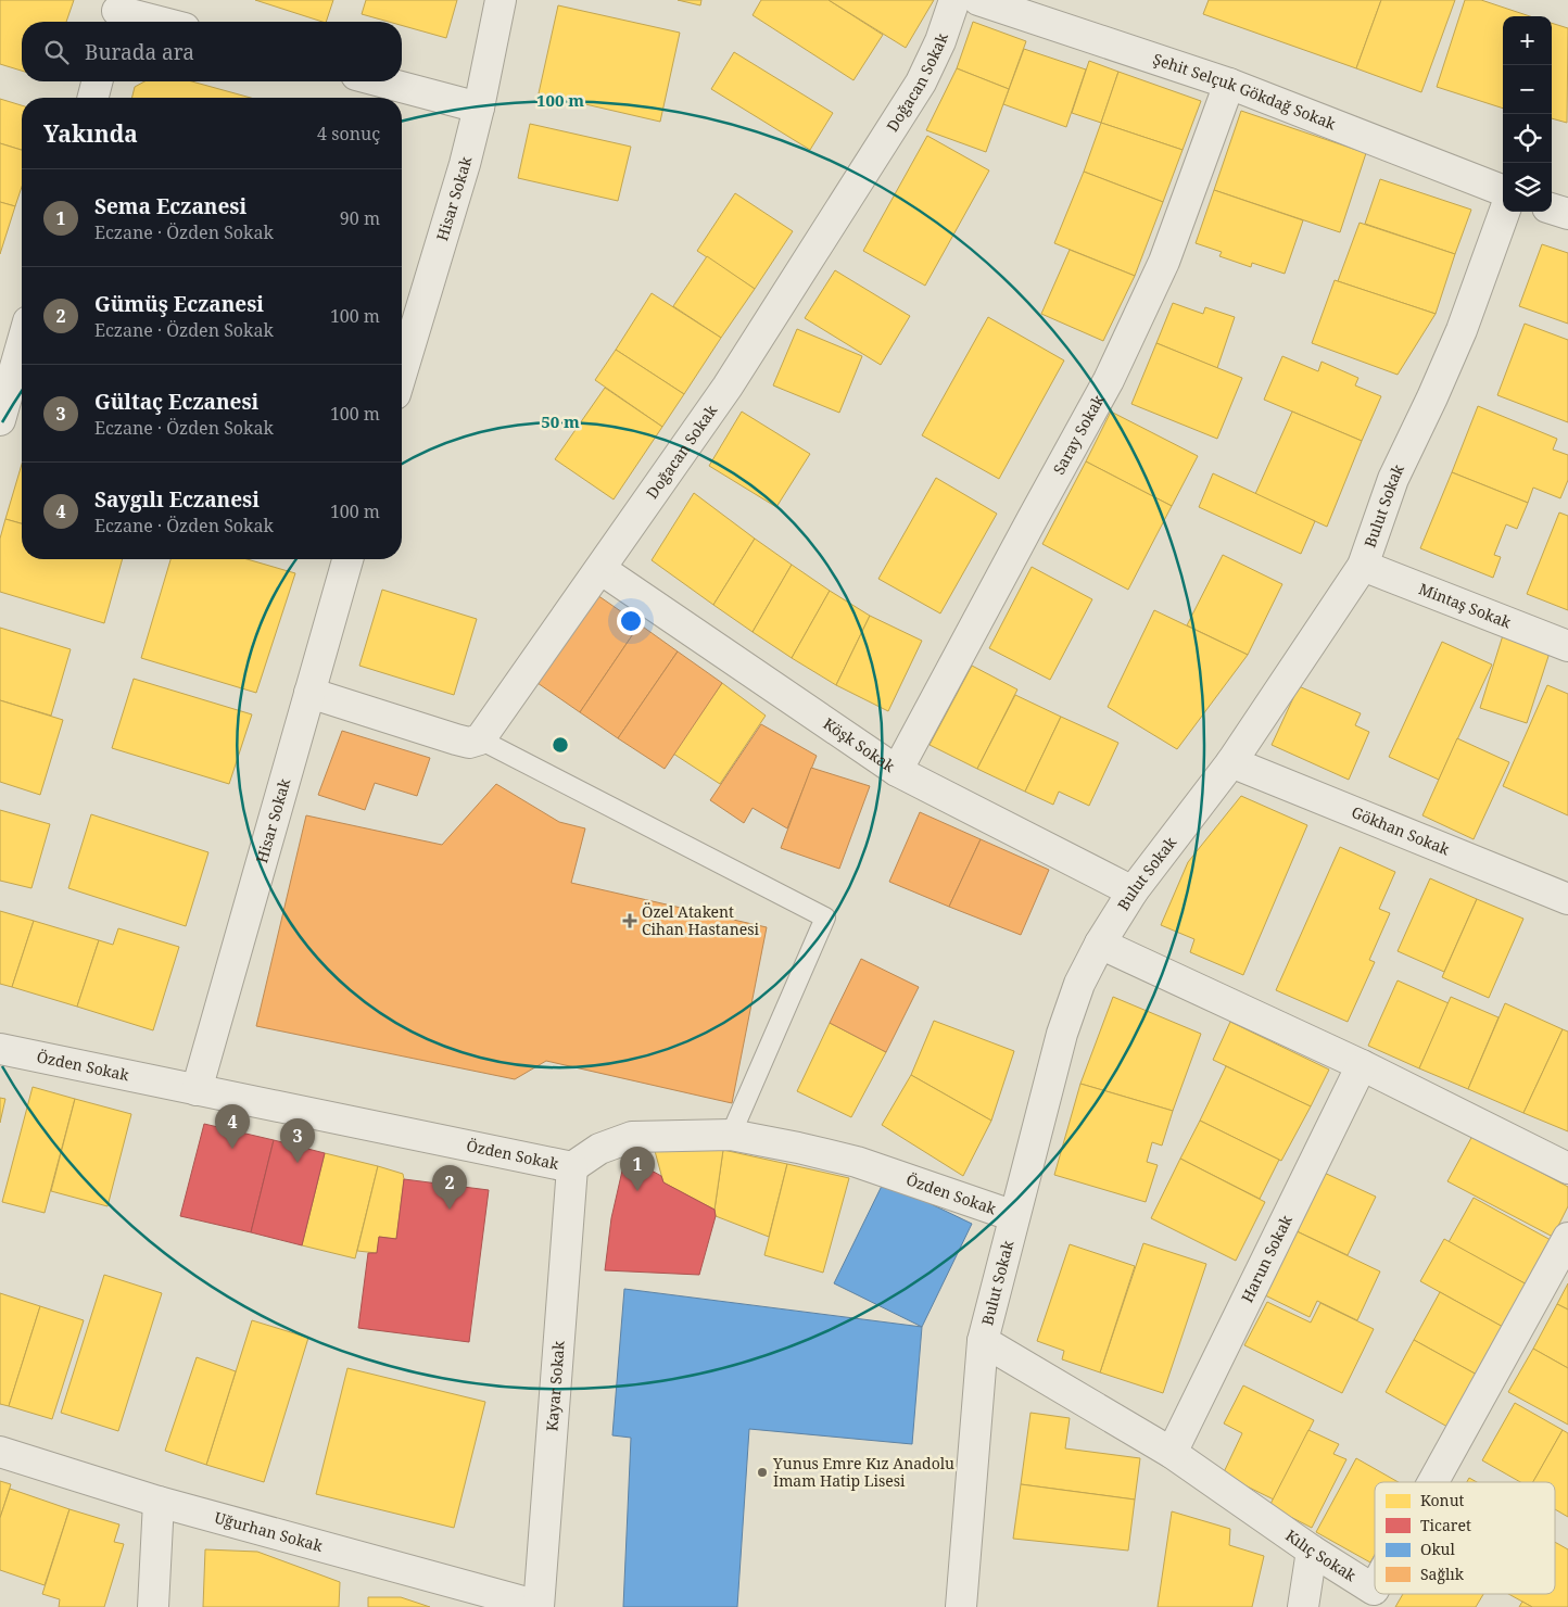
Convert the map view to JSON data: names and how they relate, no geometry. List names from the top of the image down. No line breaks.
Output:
{"streets":{"street":["Doğacan Sokak","Şehit Selçuk Gökdağ Sokak","Hisar Sokak","Saray Sokak","Bulut Sokak","Mintaş Sokak","Köşk Sokak","Gökhan Sokak","Özden Sokak","Harun Sokak","Kayar Sokak","Uğurhan Sokak","Kılıç Sokak"]},"crossings":[["Doğacan Sokak","Köşk Sokak"],["Şehit Selçuk Gökdağ Sokak","Saray Sokak"],["Hisar Sokak","Özden Sokak"],["Saray Sokak","Köşk Sokak"],["Bulut Sokak","Mintaş Sokak"],["Bulut Sokak","Köşk Sokak"],["Bulut Sokak","Gökhan Sokak"],["Bulut Sokak","Özden Sokak"],["Bulut Sokak","Kılıç Sokak"],["Özden Sokak","Kayar Sokak"],["Harun Sokak","Kılıç Sokak"],["Kayar Sokak","Uğurhan Sokak"]],"places":{"health":["Özel Atakent Cihan Hastanesi"],"other":["Yunus Emre Kız Anadolu İmam Hatip Lisesi"]},"legend":["Konut","Ticaret","Okul","Sağlık"],"page":{"map_buttons":["+","−"],"search":"Burada ara","heading":["Yakında","4 sonuç"],"list":[{"mark":"1","name":"Sema Eczanesi","note":"Eczane · Özden Sokak","value":"90 m"},{"mark":"2","name":"Gümüş Eczanesi","note":"Eczane · Özden Sokak","value":"100 m"},{"mark":"3","name":"Gültaç Eczanesi","note":"Eczane · Özden Sokak","value":"100 m"},{"mark":"4","name":"Saygılı Eczanesi","note":"Eczane · Özden Sokak","value":"100 m"}],"pins":["4","3","1","2"]},"rings":["100 m","50 m"]}
